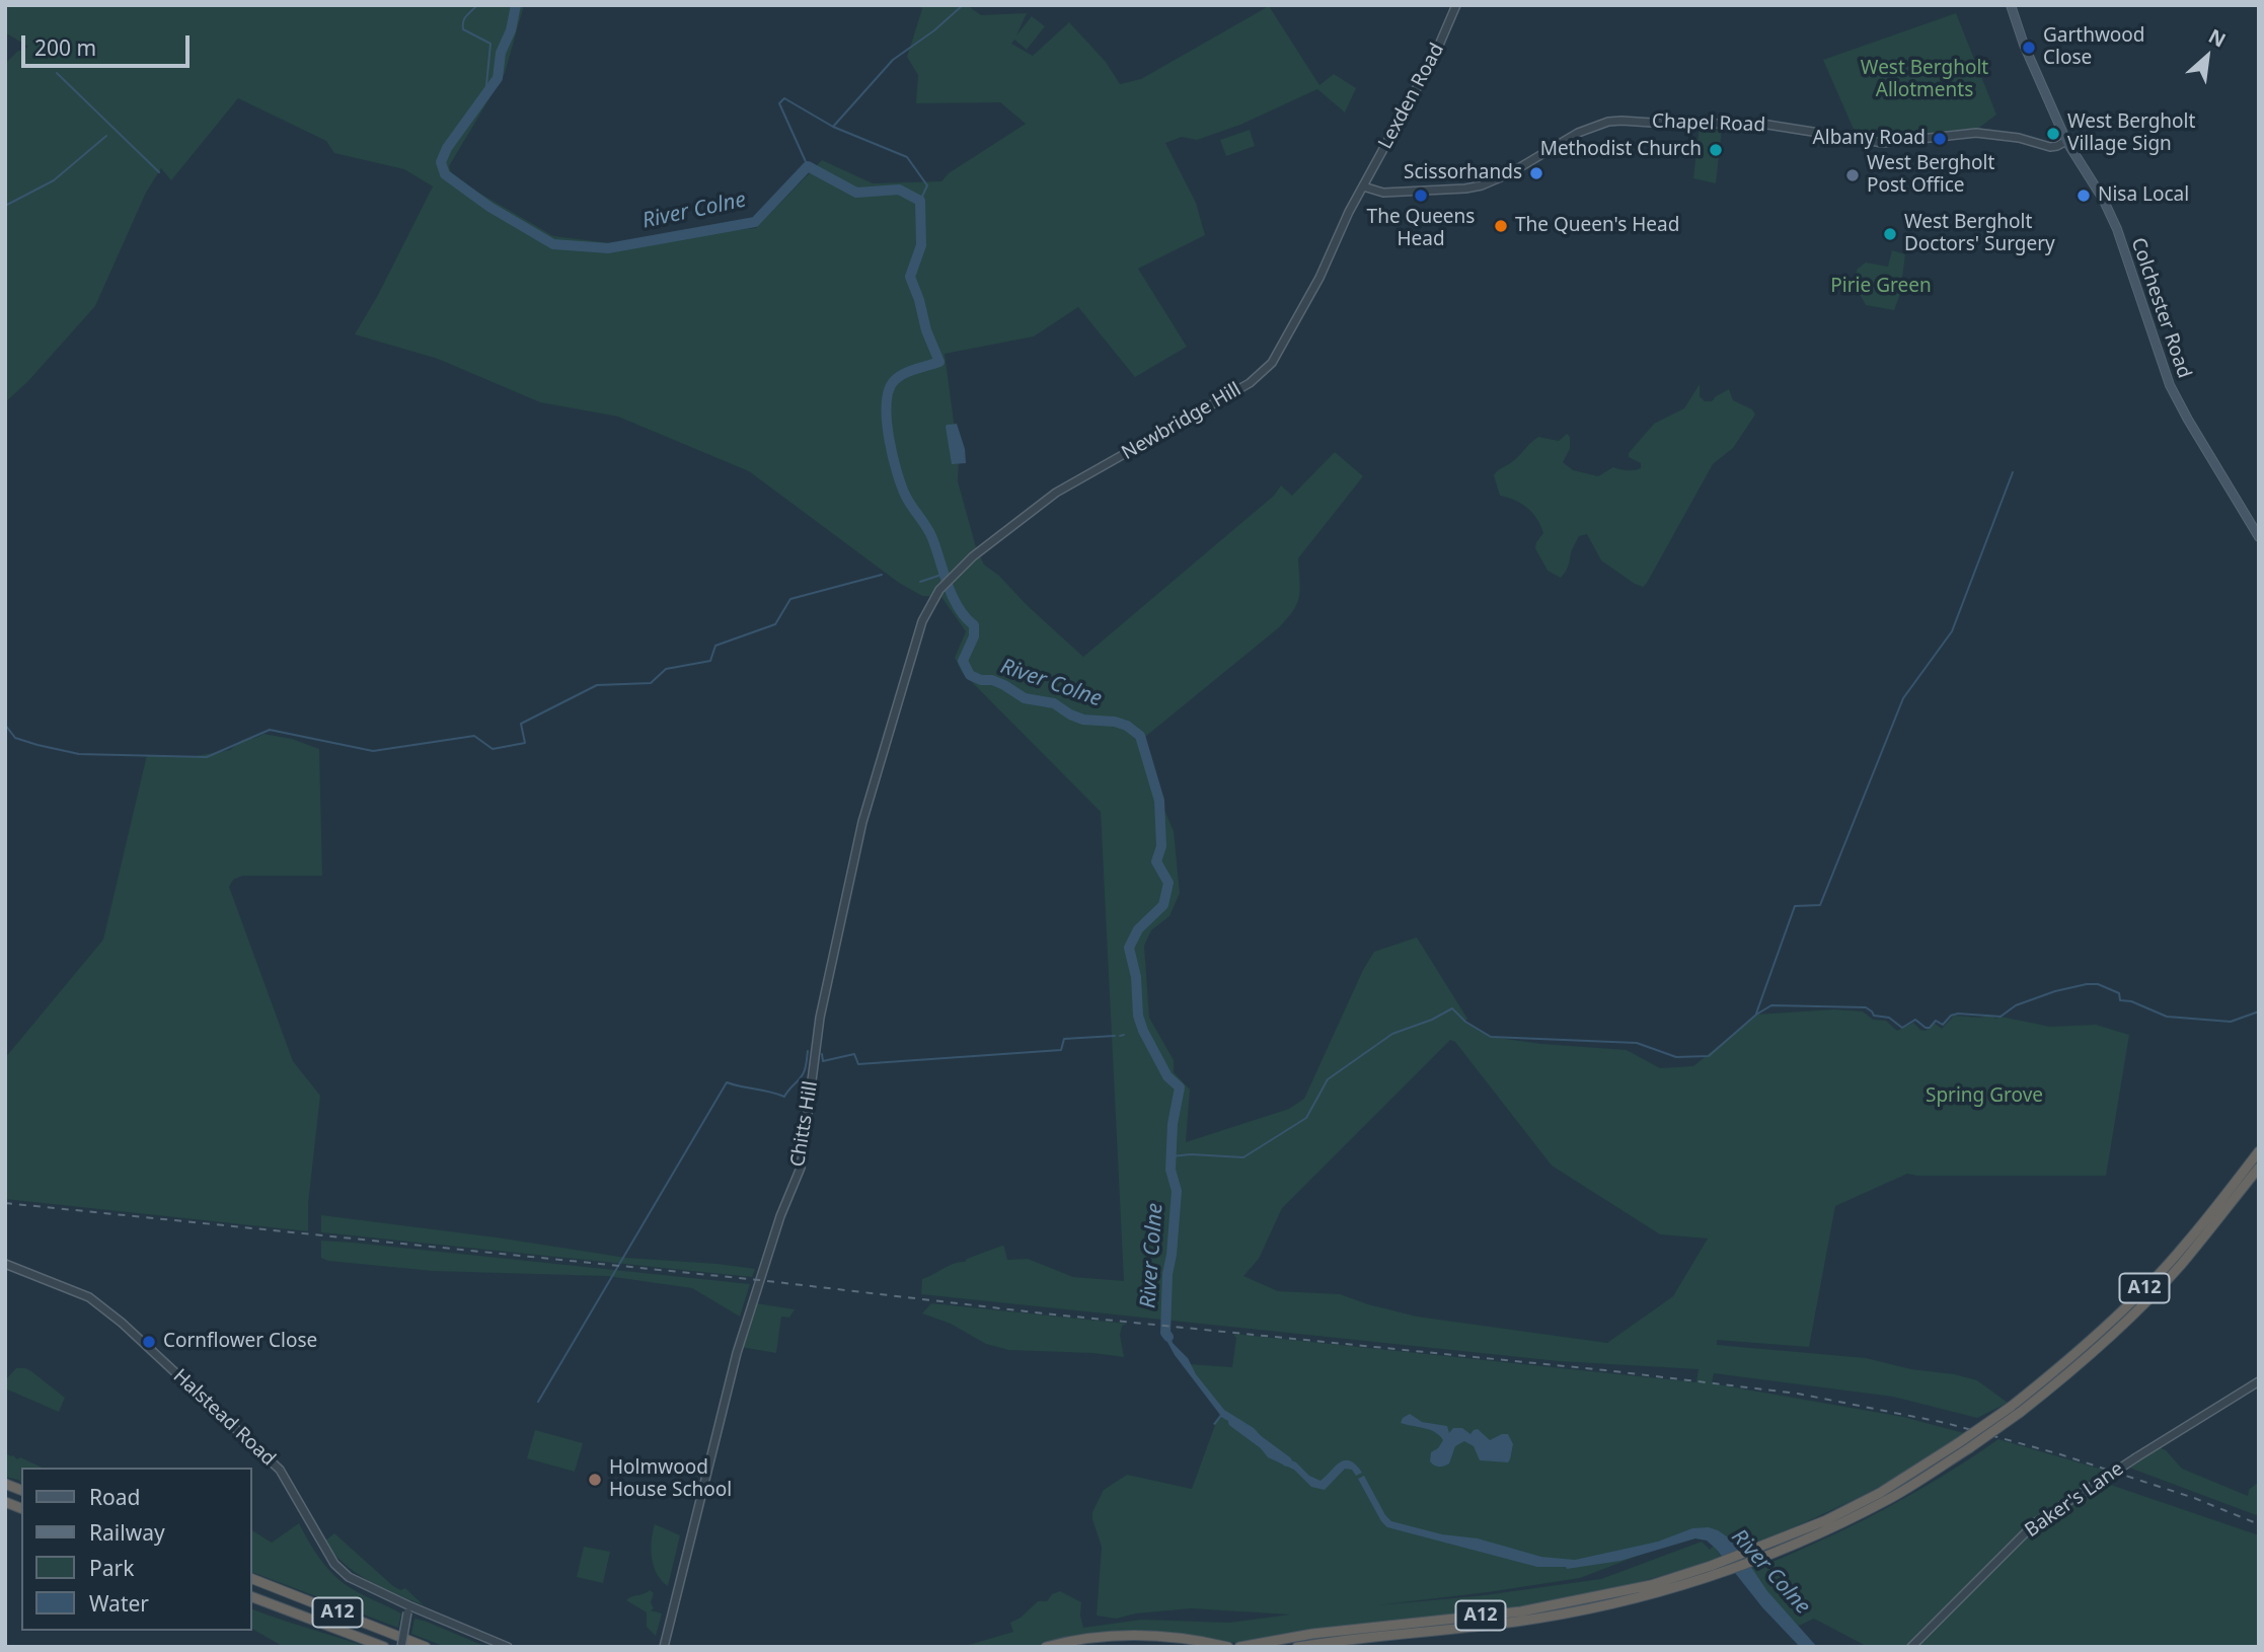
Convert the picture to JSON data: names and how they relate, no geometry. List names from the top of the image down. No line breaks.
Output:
{"streets":{"highway":["A12"],"main road":["Colchester Road"],"street":["Lexden Road","Chapel Road","Newbridge Hill","Chitts Hill","Halstead Road","Baker's Lane"]},"crossings":[["Lexden Road","Chapel Road"],["Lexden Road","Newbridge Hill"],["Chapel Road","Colchester Road"],["Chapel Road","Newbridge Hill"],["Newbridge Hill","Chitts Hill"]],"water":["River Colne"],"parks":["West Bergholt Allotments","Pirie Green","Spring Grove"],"places":["Garthwood Close","West Bergholt Village Sign","Albany Road","Methodist Church","Scissorhands","West Bergholt Post Office","The Queens Head","Nisa Local","The Queen's Head","West Bergholt Doctors' Surgery","Cornflower Close","Holmwood House School"],"legend":["Road","Railway","Park","Water"],"scale_bar":"200 m","north":"top right"}
